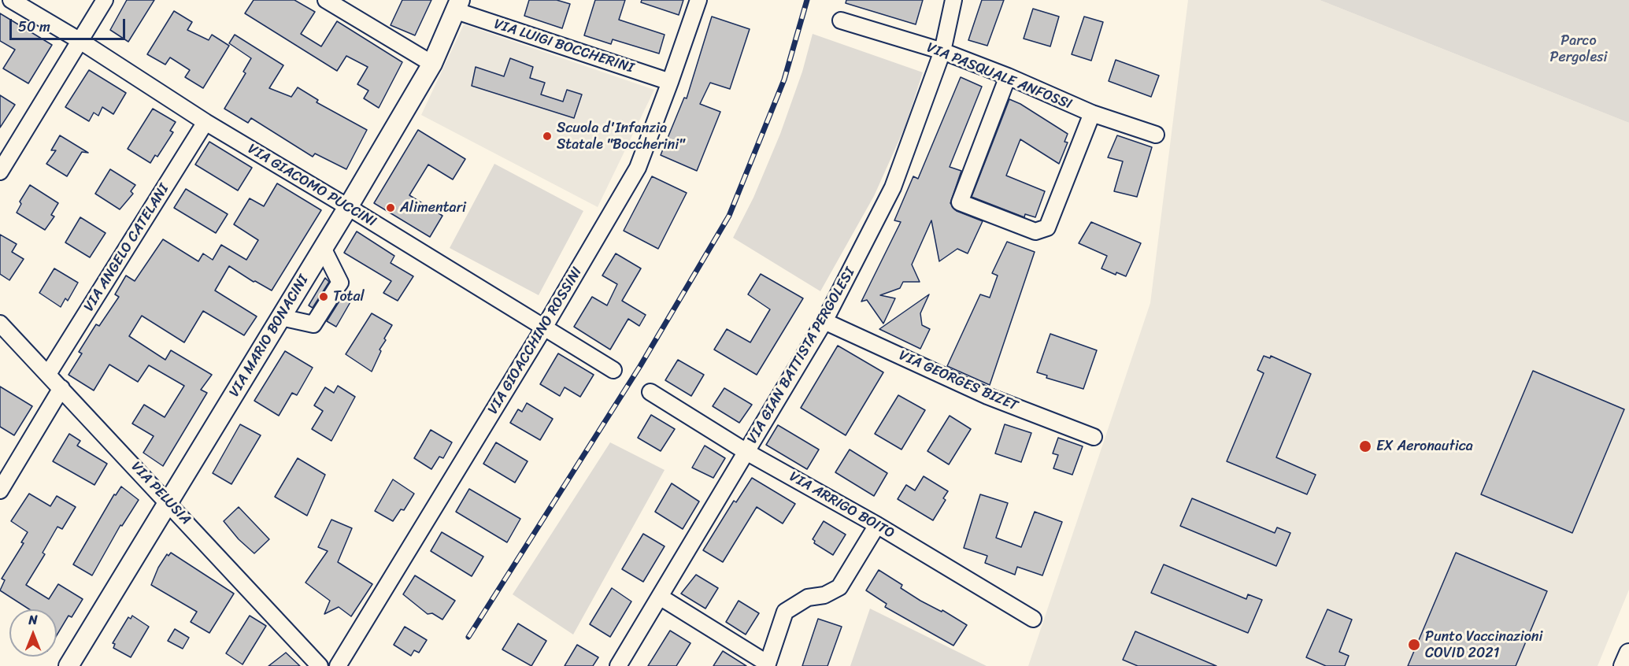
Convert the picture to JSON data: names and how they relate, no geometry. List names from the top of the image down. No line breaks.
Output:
{"streets":{"main road":["VIA MARIO BONACINI"],"street":["VIA LUIGI BOCCHERINI","VIA PASQUALE ANFOSSI","VIA GIACOMO PUCCINI","VIA ANGELO CATELANI","VIA GIOACCHINO ROSSINI","VIA GIAN BATTISTA PERGOLESI","VIA GEORGES BIZET","VIA PELUSIA","VIA ARRIGO BOITO"]},"crossings":[["VIA LUIGI BOCCHERINI","VIA MARIO BONACINI"],["VIA LUIGI BOCCHERINI","VIA GIOACCHINO ROSSINI"],["VIA PASQUALE ANFOSSI","VIA GIAN BATTISTA PERGOLESI"],["VIA GIACOMO PUCCINI","VIA ANGELO CATELANI"],["VIA GIACOMO PUCCINI","VIA MARIO BONACINI"],["VIA GIACOMO PUCCINI","VIA GIOACCHINO ROSSINI"],["VIA ANGELO CATELANI","VIA PELUSIA"],["VIA MARIO BONACINI","VIA PELUSIA"],["VIA GIAN BATTISTA PERGOLESI","VIA GEORGES BIZET"],["VIA GIAN BATTISTA PERGOLESI","VIA ARRIGO BOITO"]],"parks":["Parco Pergolesi"],"places":["Scuola d'Infanzia Statale \"Boccherini\"","Alimentari","Total","EX Aeronautica","Punto Vaccinazioni COVID 2021"],"scale_bar":"50 m","north":"top"}
